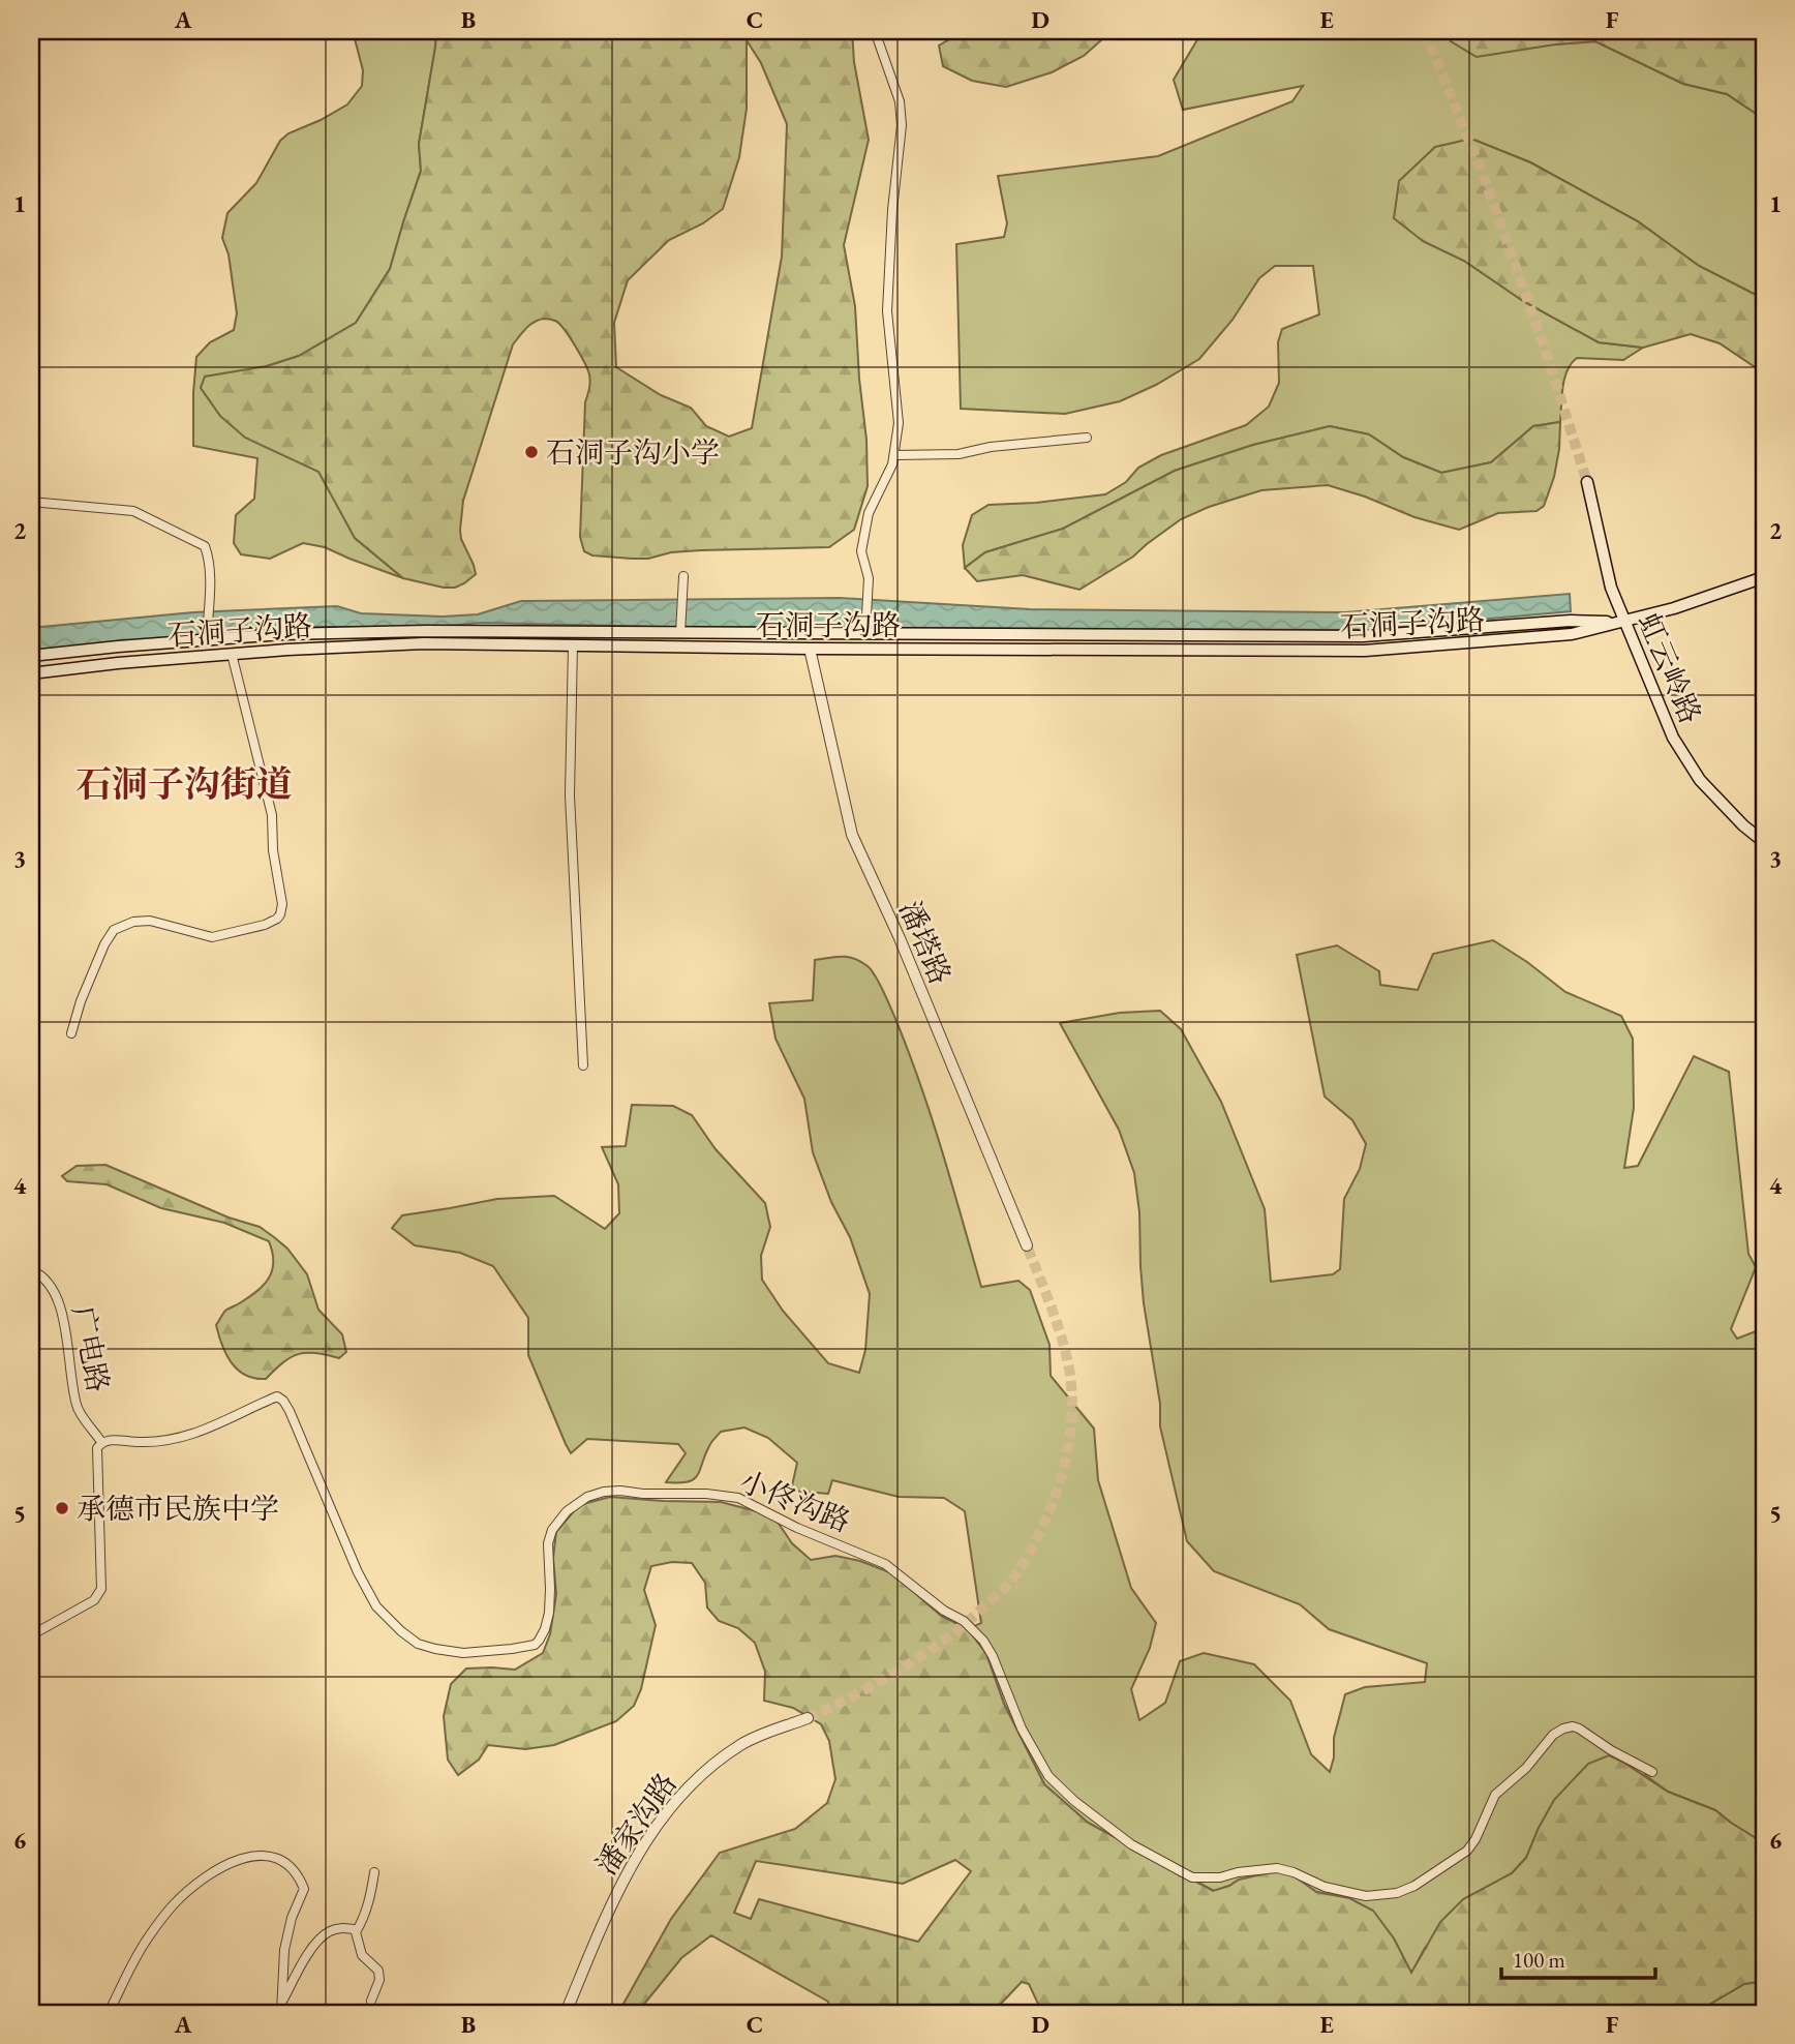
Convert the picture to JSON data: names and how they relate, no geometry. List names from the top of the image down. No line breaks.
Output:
{"streets":{"main road":["石洞子沟路","虹云岭路"],"street":["潘塔路","广电路","小佟沟路","潘家沟路"]},"crossings":[["石洞子沟路","虹云岭路"],["石洞子沟路","潘塔路"],["广电路","小佟沟路"]],"districts":["石洞子沟街道"],"places":["石洞子沟小学","承德市民族中学"],"scale_bar":"100 m","grid":{"columns":["A","B","C","D","E","F"],"rows":["1","2","3","4","5","6"]}}
